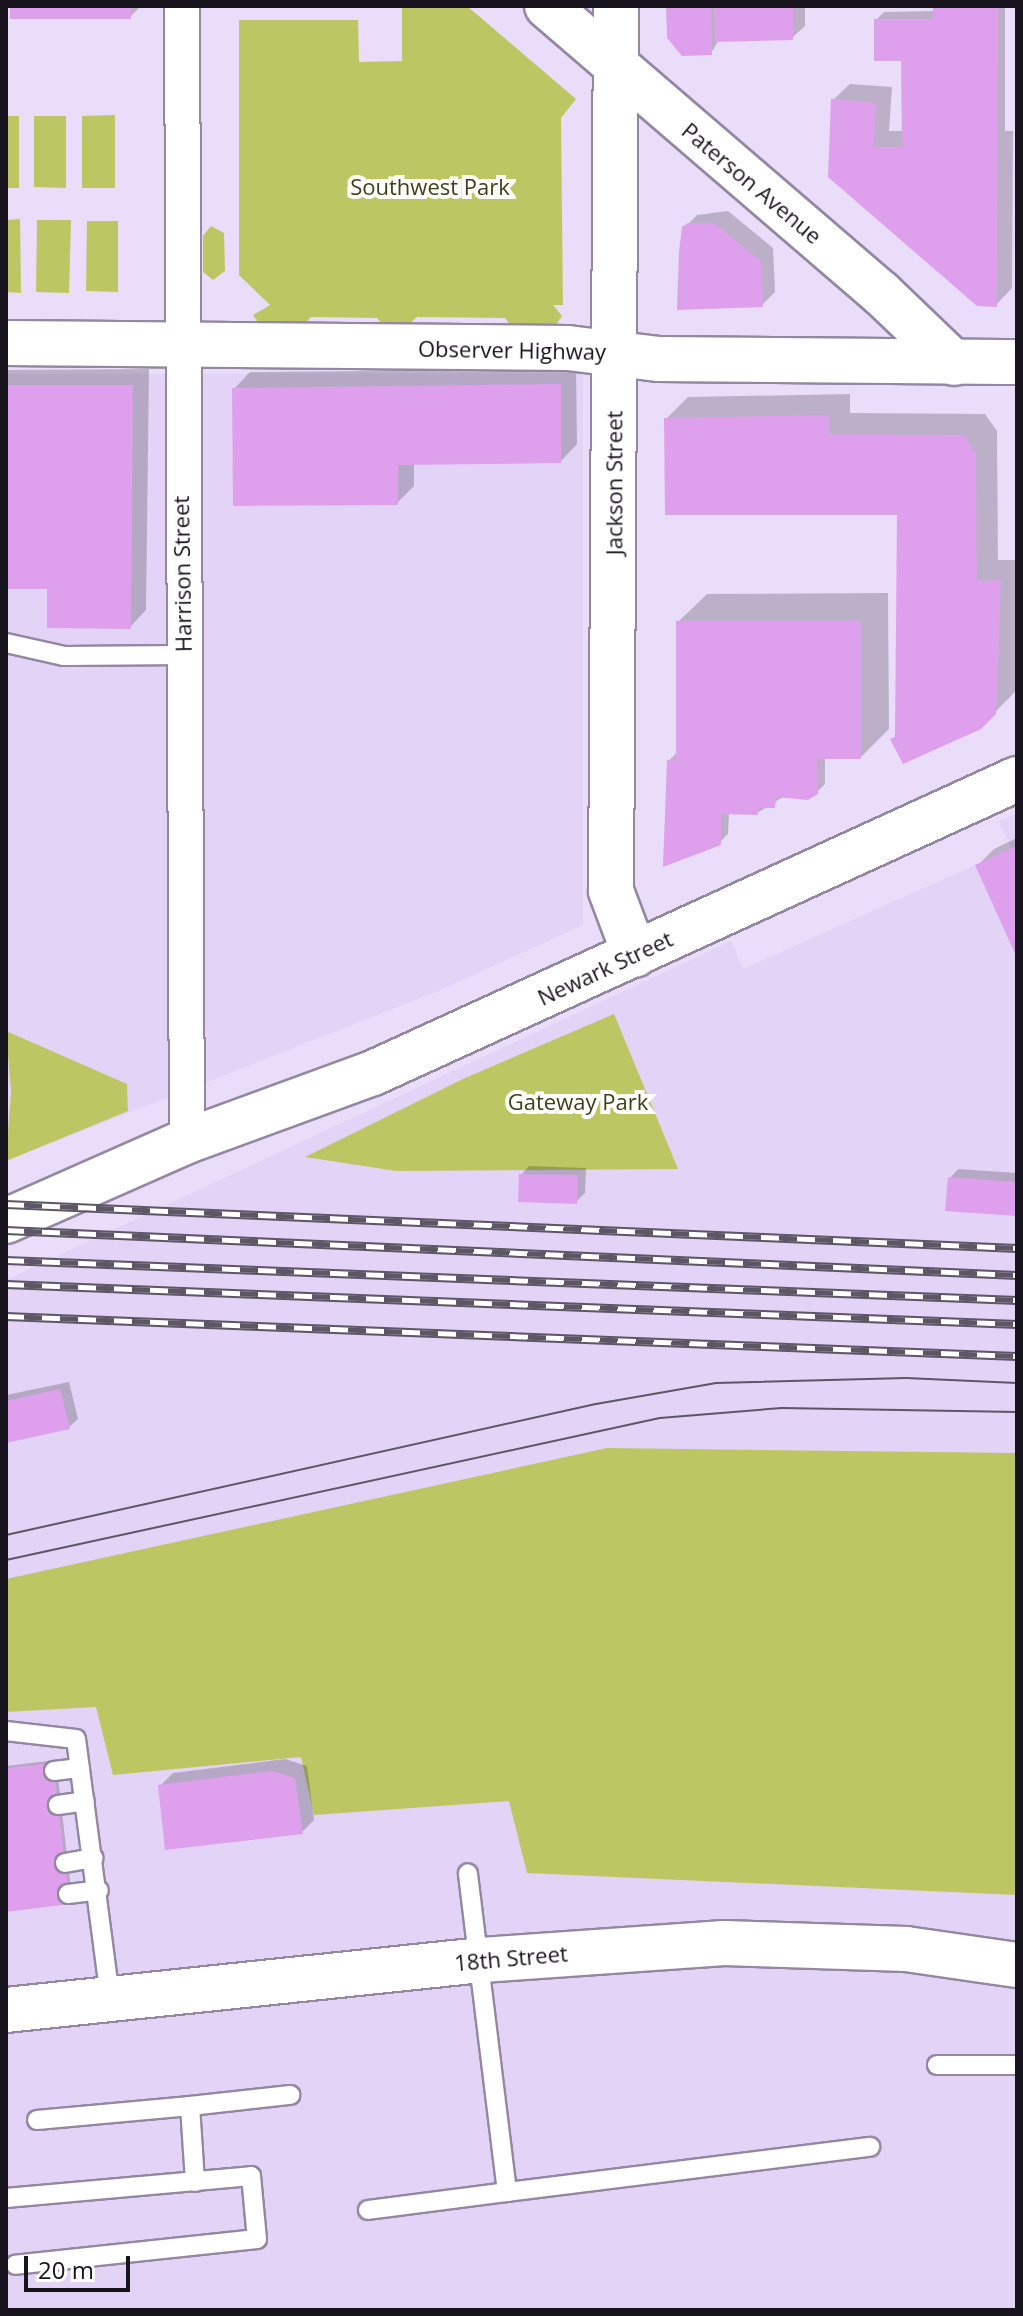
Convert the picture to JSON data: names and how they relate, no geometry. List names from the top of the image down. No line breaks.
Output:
{"streets":{"street":["Paterson Avenue","Observer Highway","Jackson Street","Harrison Street","Newark Street","18th Street"]},"crossings":[["Paterson Avenue","Observer Highway"],["Paterson Avenue","Jackson Street"],["Observer Highway","Jackson Street"],["Observer Highway","Harrison Street"],["Jackson Street","Newark Street"],["Harrison Street","Newark Street"]],"parks":["Southwest Park","Gateway Park"],"scale_bar":"20 m"}
